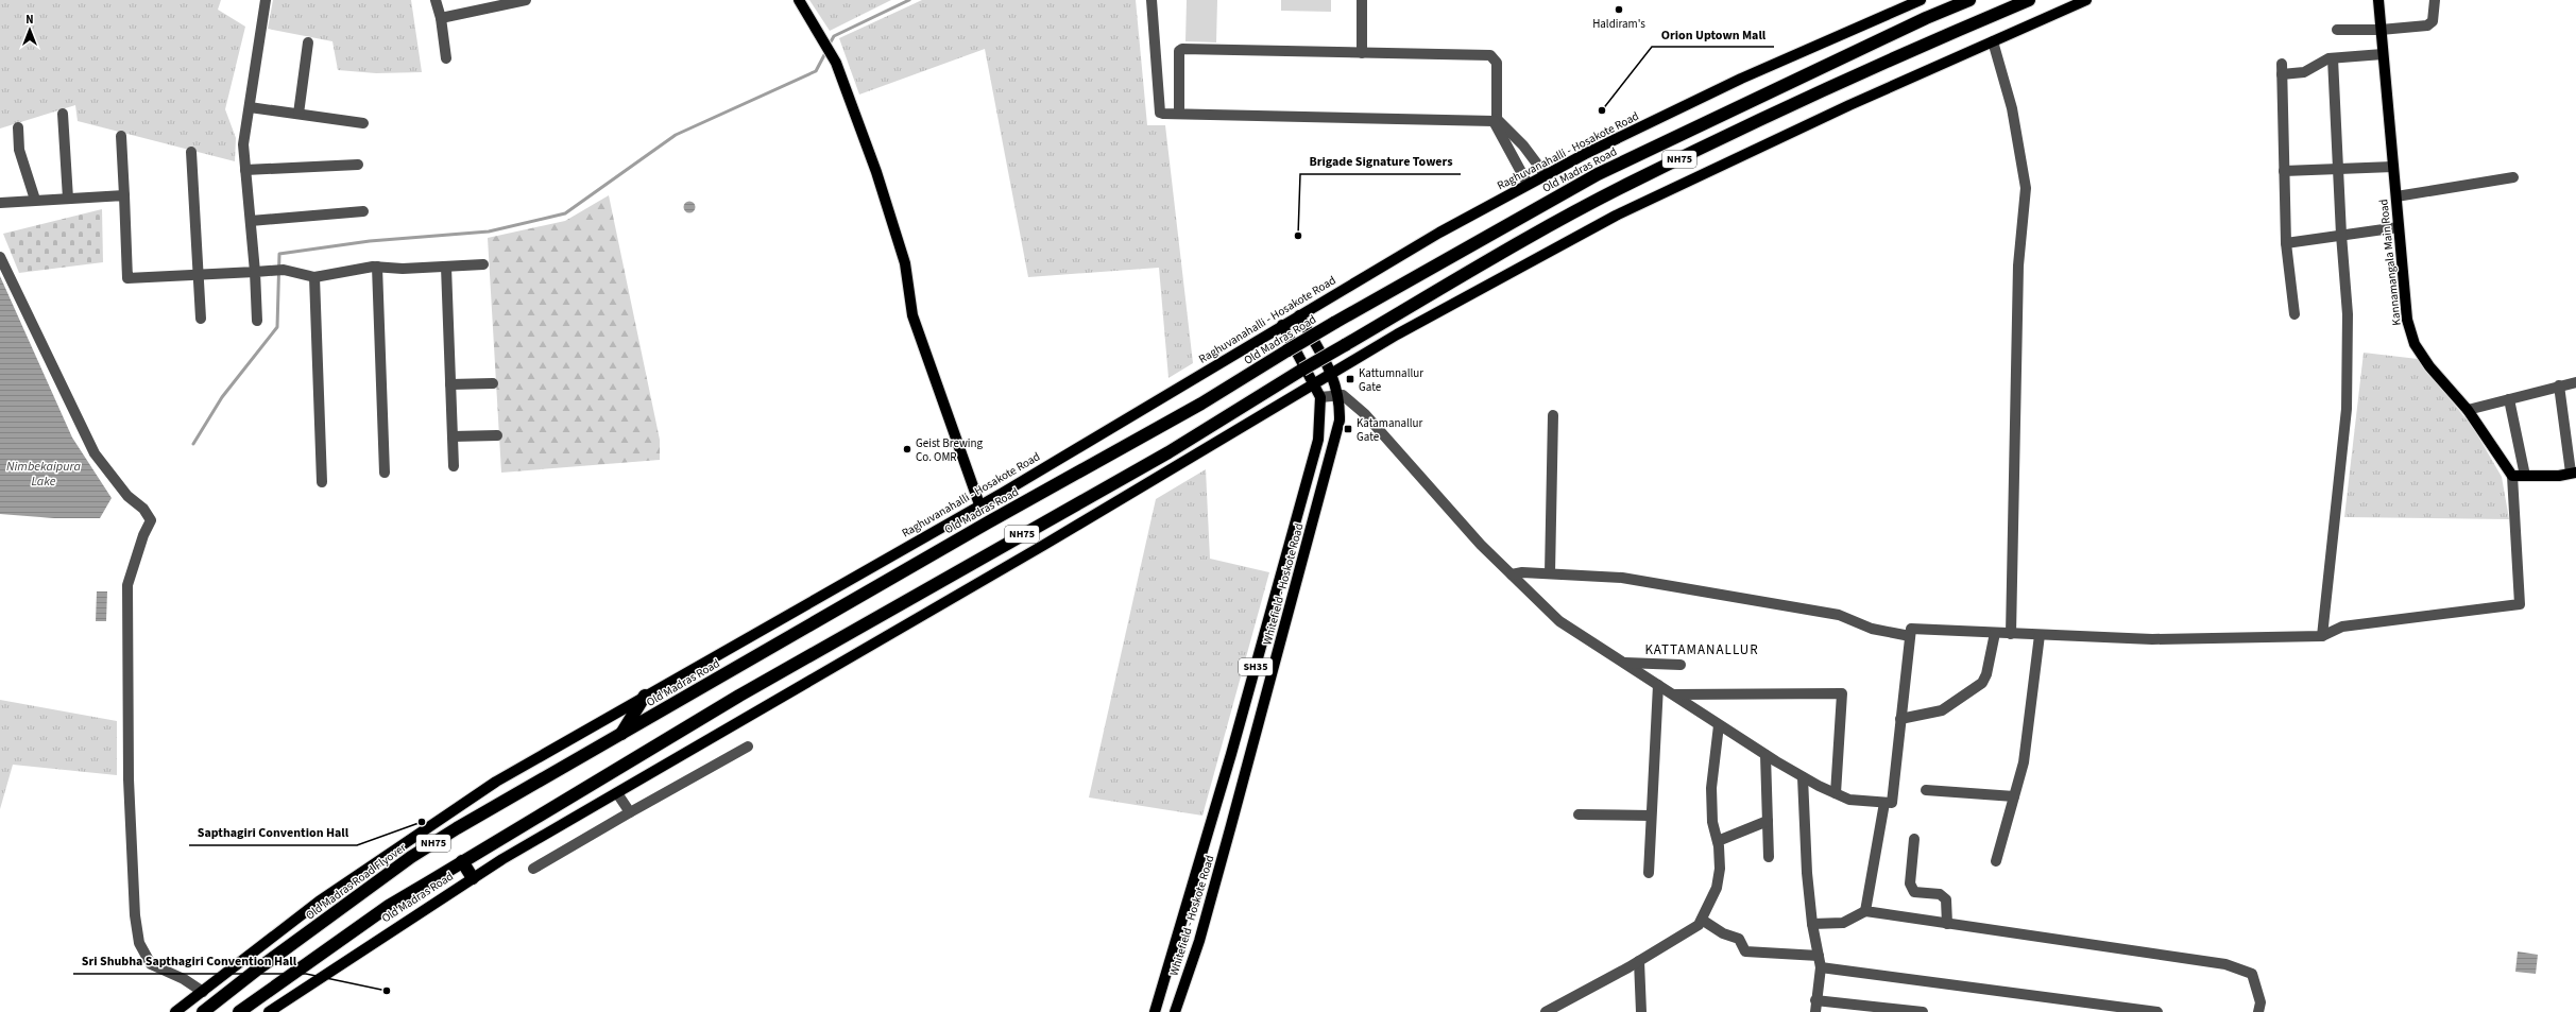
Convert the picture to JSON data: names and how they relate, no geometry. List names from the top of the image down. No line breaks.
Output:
{"streets":{"highway":["NH75","Old Madras Road","Old Madras Road Flyover"],"main road":["Raghuvanahalli - Hosakote Road","Kannamangala Main Road","Whitefield - Hoskote Road","SH35"]},"crossings":[["Raghuvanahalli - Hosakote Road","Whitefield - Hoskote Road"],["NH75","Old Madras Road"],["Old Madras Road","Whitefield - Hoskote Road"],["Old Madras Road","Old Madras Road Flyover"]],"districts":["KATTAMANALLUR"],"water":["Nimbekaipura Lake"],"places":{"other":["Haldiram's","Orion Uptown Mall","Brigade Signature Towers","Geist Brewing Co. OMR","Sapthagiri Convention Hall","Sri Shubha Sapthagiri Convention Hall"],"transit":["Kattumnallur Gate","Katamanallur Gate"]},"north":"top"}
